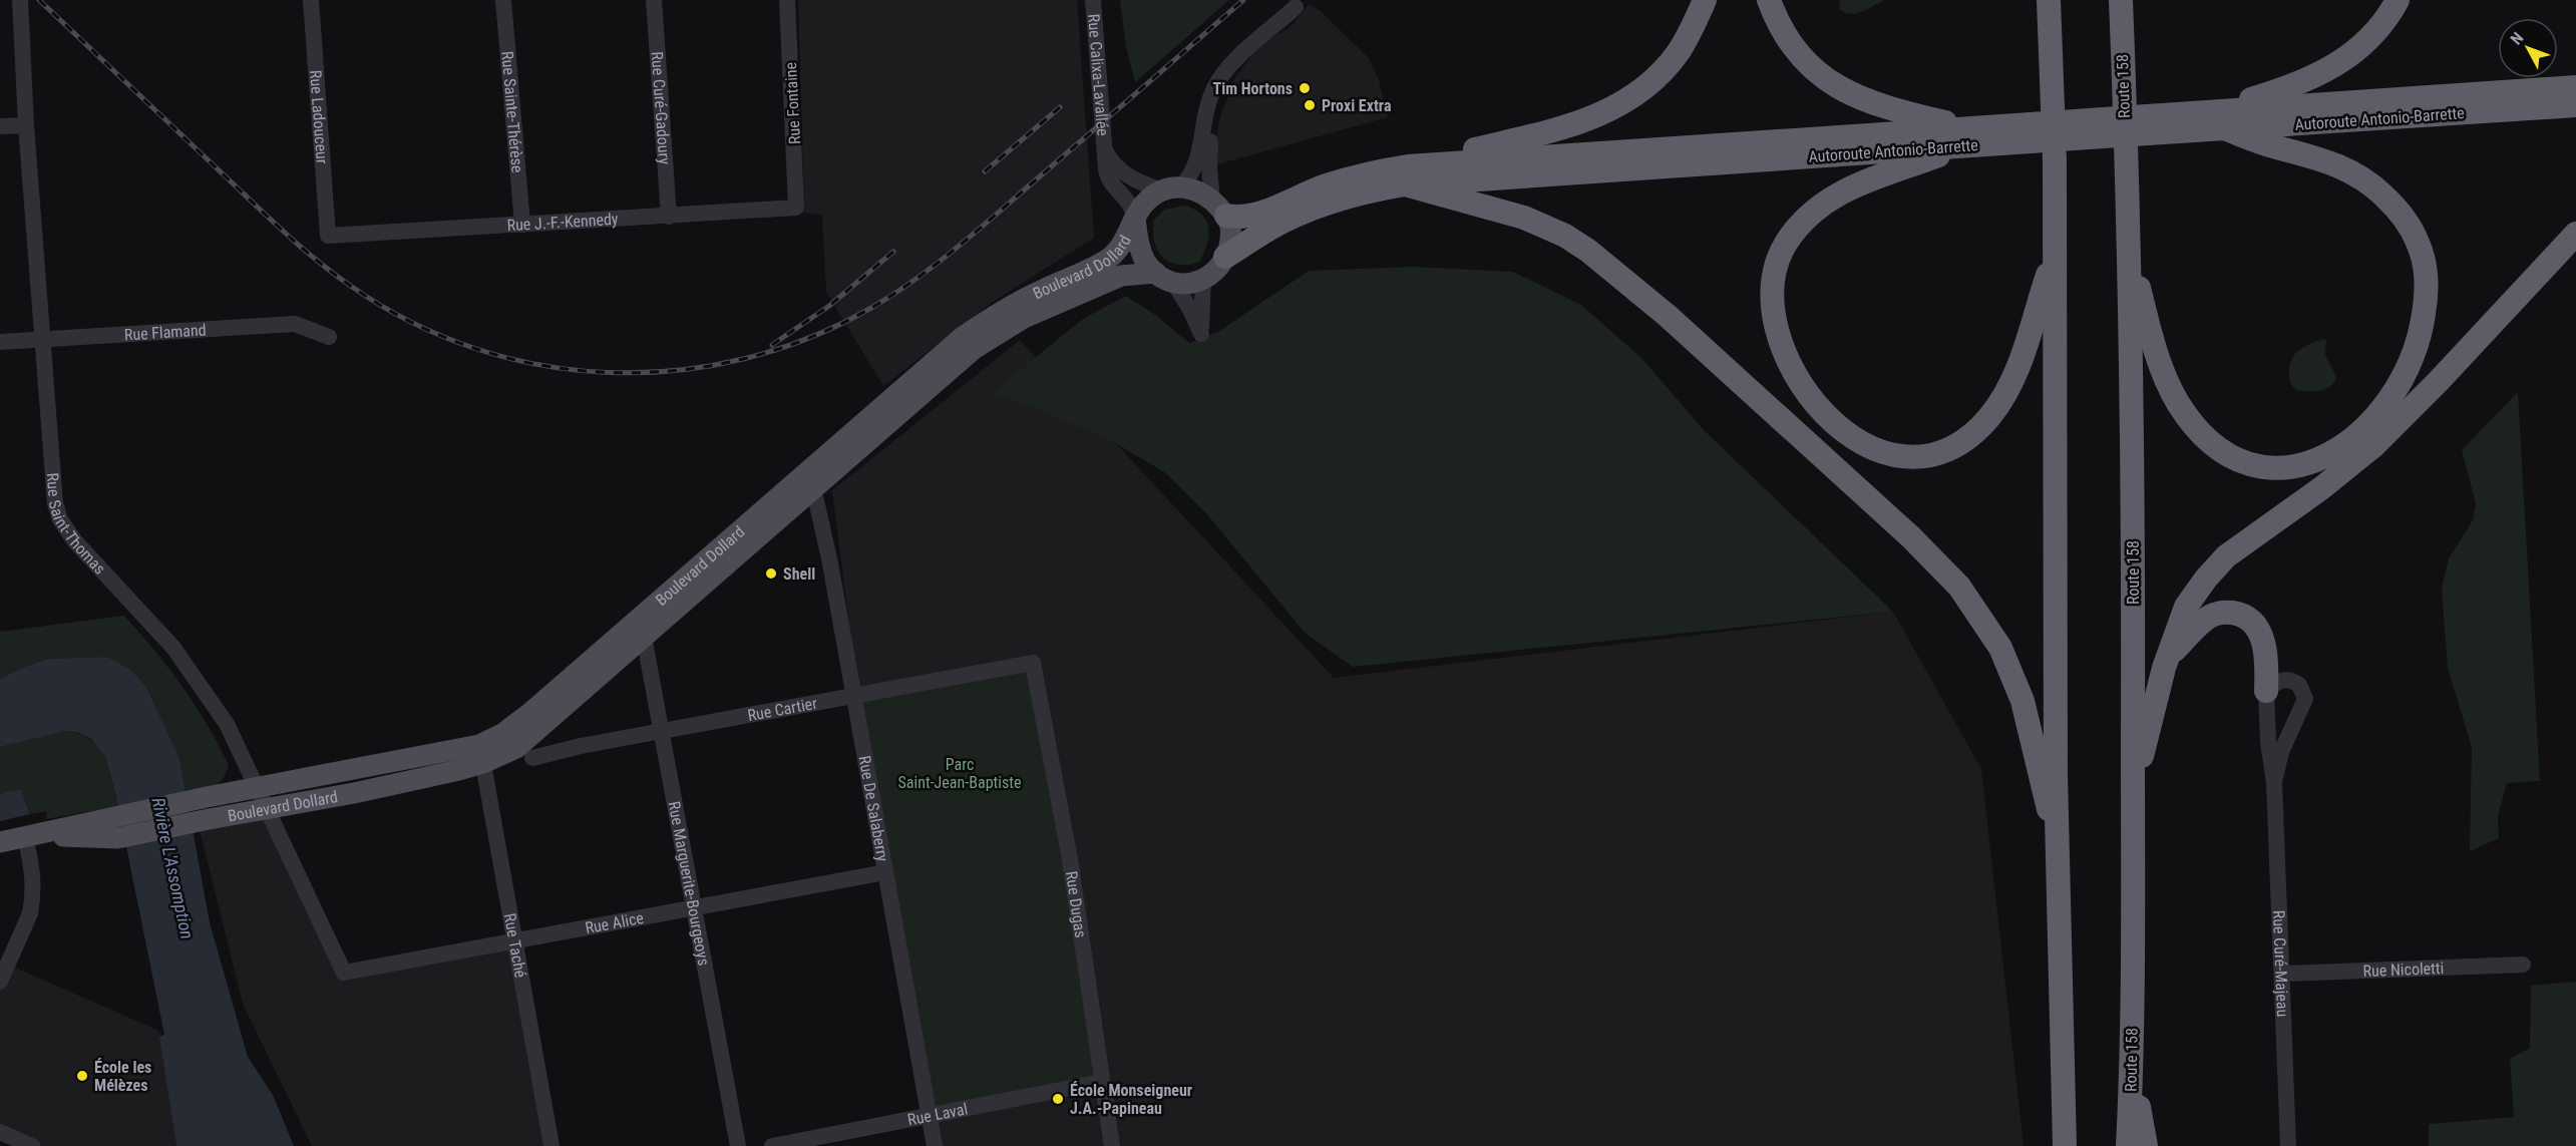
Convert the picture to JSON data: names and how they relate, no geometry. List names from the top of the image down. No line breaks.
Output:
{"streets":{"highway":["Route 158","Autoroute Antonio-Barrette"],"main road":["Boulevard Dollard"],"street":["Rue Calixa-Lavallée","Rue Fontaine","Rue Curé-Gadoury","Rue Sainte-Thérèse","Rue Ladouceur","Rue J.-F.-Kennedy","Rue Flamand","Rue Saint-Thomas","Rue Cartier","Rue De Salaberry","Rue Marguerite-Bourgeoys","Rue Dugas","Rue Alice","Rue Taché","Rue Curé-Majeau","Rue Nicoletti","Rue Laval"]},"crossings":[["Rue Calixa-Lavallée","Autoroute Antonio-Barrette"],["Rue Calixa-Lavallée","Boulevard Dollard"],["Rue Fontaine","Rue J.-F.-Kennedy"],["Rue Curé-Gadoury","Rue J.-F.-Kennedy"],["Rue Sainte-Thérèse","Rue J.-F.-Kennedy"],["Rue Ladouceur","Rue J.-F.-Kennedy"],["Autoroute Antonio-Barrette","Boulevard Dollard"],["Boulevard Dollard","Rue Saint-Thomas"],["Boulevard Dollard","Rue De Salaberry"],["Boulevard Dollard","Rue Marguerite-Bourgeoys"],["Boulevard Dollard","Rue Taché"],["Rue Flamand","Rue Saint-Thomas"],["Rue Saint-Thomas","Rue Alice"],["Rue Cartier","Rue De Salaberry"],["Rue Cartier","Rue Marguerite-Bourgeoys"],["Rue Cartier","Rue Dugas"],["Rue De Salaberry","Rue Alice"],["Rue De Salaberry","Rue Laval"],["Rue Marguerite-Bourgeoys","Rue Alice"],["Rue Dugas","Rue Laval"],["Rue Alice","Rue Taché"],["Rue Curé-Majeau","Rue Nicoletti"]],"water":["Rivière L'Assomption"],"parks":["Parc Saint-Jean-Baptiste"],"places":["Tim Hortons","Proxi Extra","Shell","École les Mélèzes","École Monseigneur J.A.-Papineau"],"north":"top left"}
